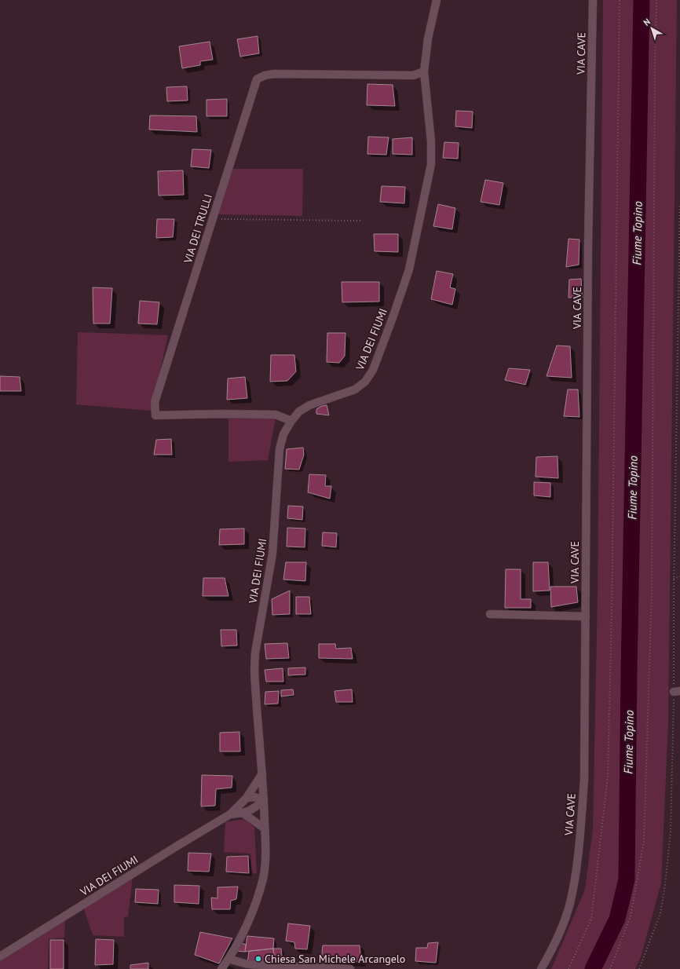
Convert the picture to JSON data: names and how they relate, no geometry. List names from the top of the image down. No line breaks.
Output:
{"streets":{"street":["VIA CAVE","VIA DEI TRULLI","VIA DEI FIUMI"]},"crossings":[["VIA DEI TRULLI","VIA DEI FIUMI"]],"water":["Fiume Topino"],"places":["Chiesa San Michele Arcangelo"],"north":"top left"}
